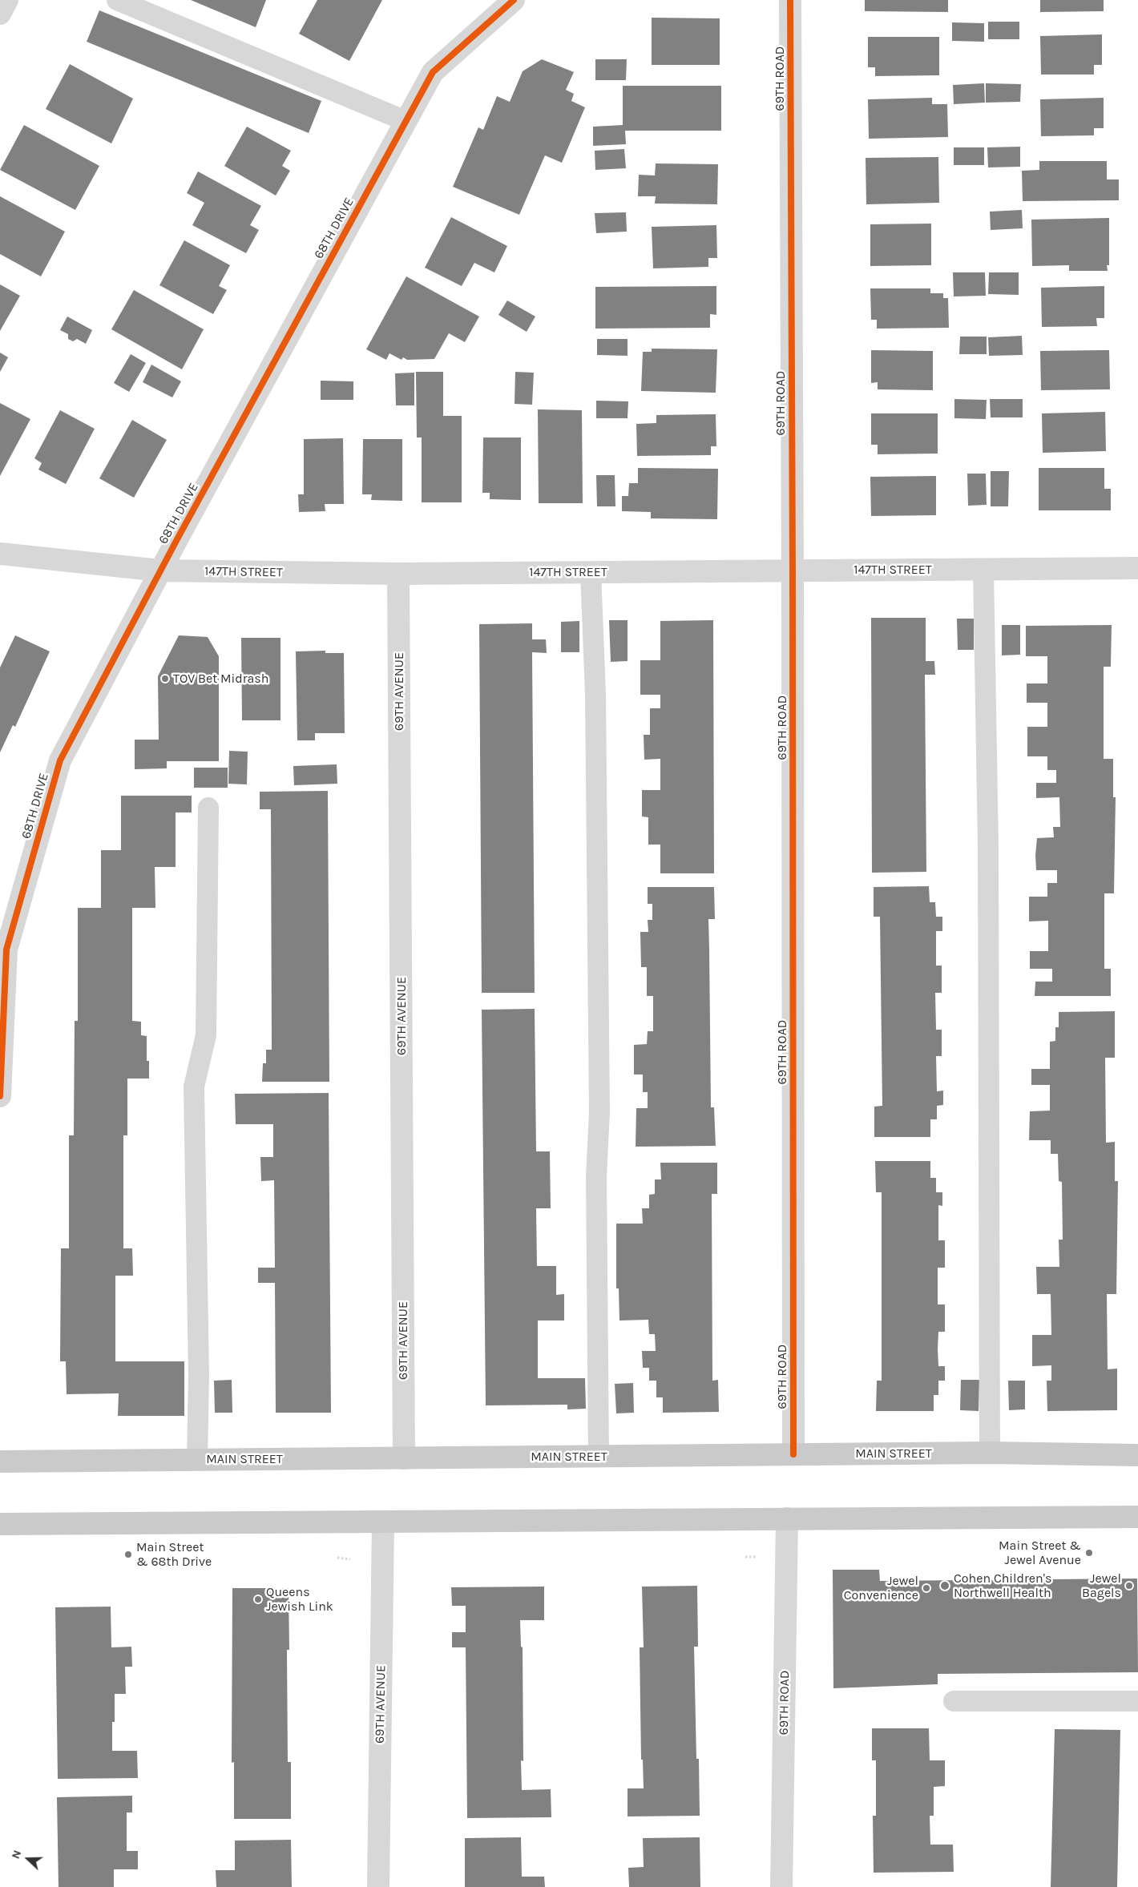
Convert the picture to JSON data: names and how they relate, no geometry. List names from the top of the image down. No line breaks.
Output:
{"streets":{"main road":["MAIN STREET"],"street":["69TH ROAD","68TH DRIVE","147TH STREET","69TH AVENUE"]},"crossings":[["69TH ROAD","147TH STREET"],["69TH ROAD","MAIN STREET"],["68TH DRIVE","147TH STREET"],["147TH STREET","69TH AVENUE"],["69TH AVENUE","MAIN STREET"]],"places":["TOV Bet Midrash","Main Street & Jewel Avenue","Main Street & 68th Drive","Cohen Children's Northwell Health","Jewel Bagels","Jewel Convenience","Queens Jewish Link"],"north":"left"}
